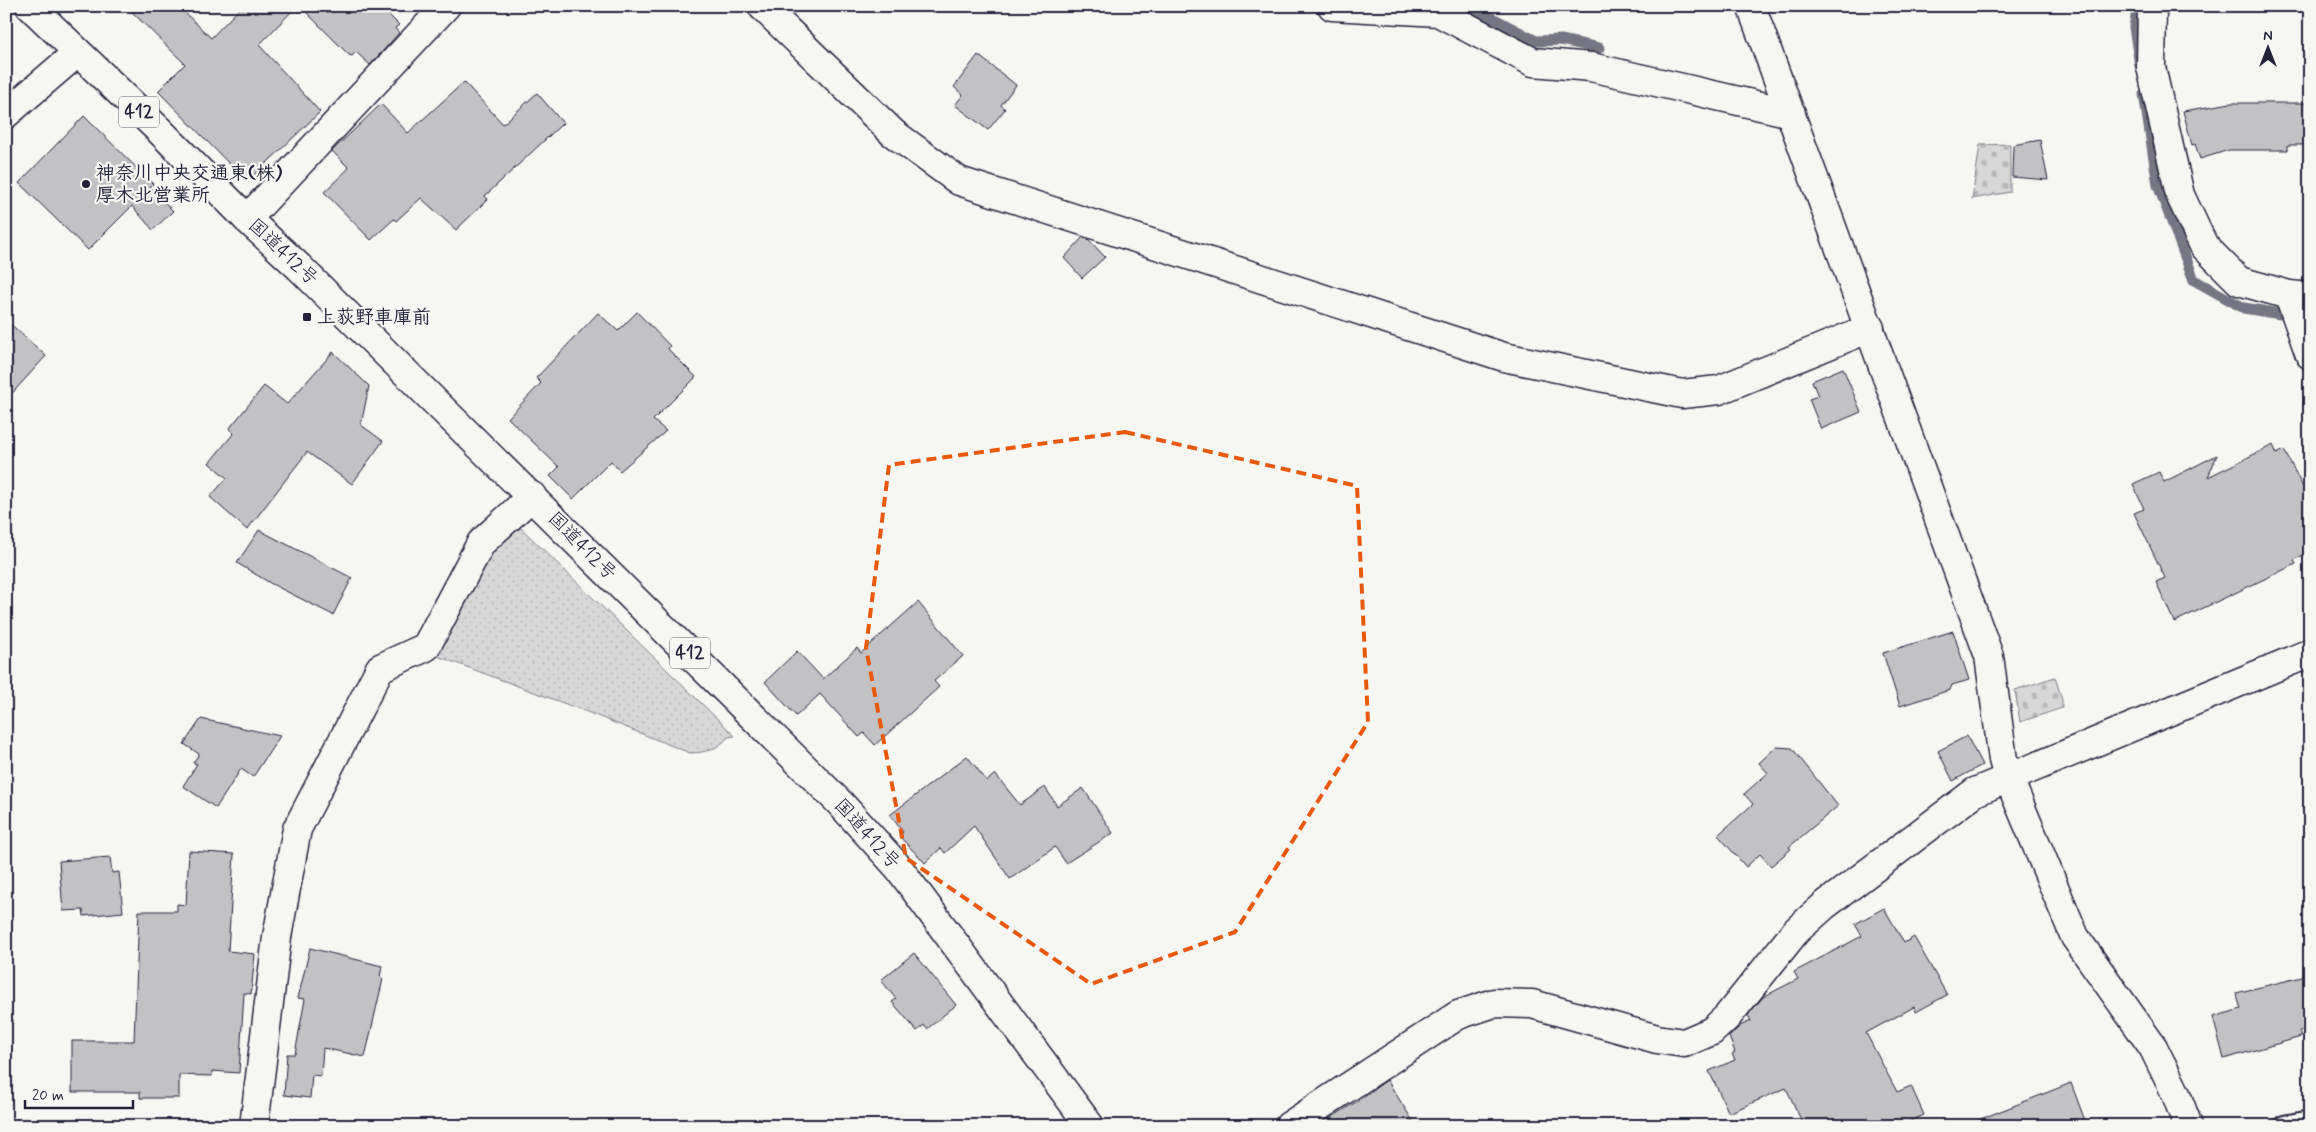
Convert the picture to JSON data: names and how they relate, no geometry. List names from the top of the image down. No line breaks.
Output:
{"streets":{"main road":["412","国道412号"]},"places":{"other":["神奈川中央交通東(株) 厚木北営業所"],"transit":["上荻野車庫前"]},"scale_bar":"20 m","north":"top"}
